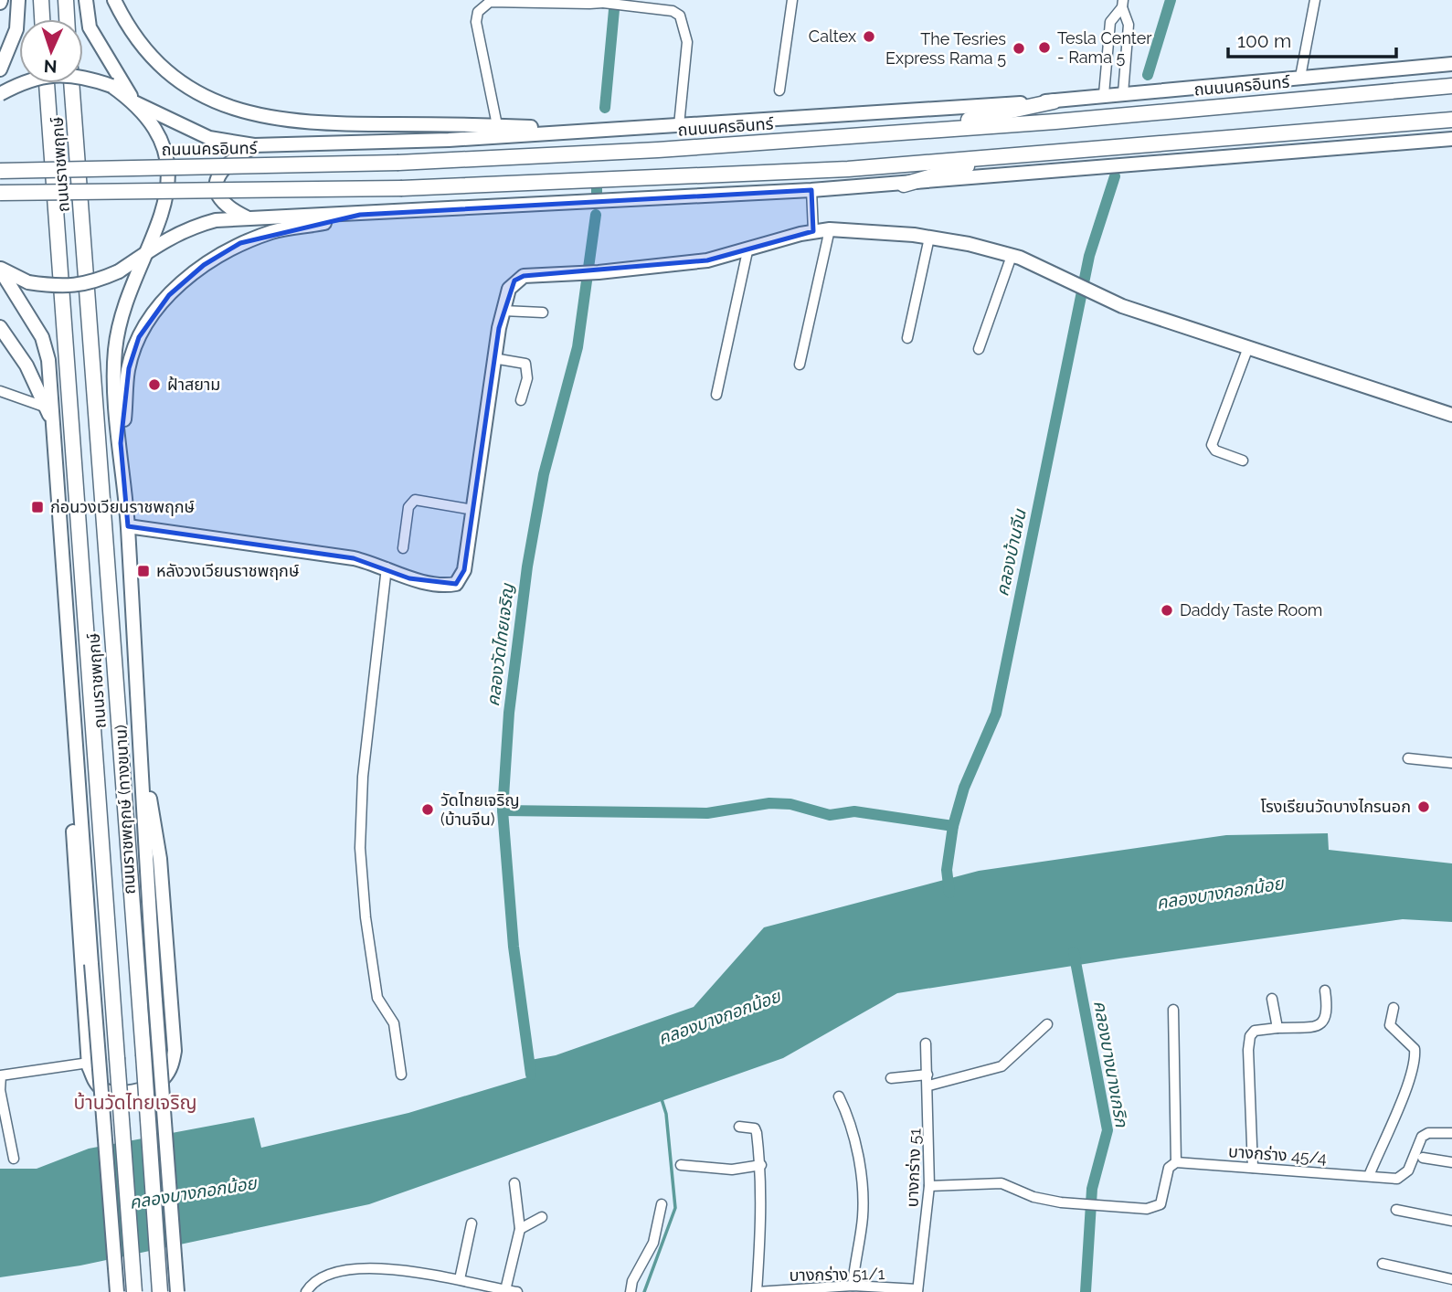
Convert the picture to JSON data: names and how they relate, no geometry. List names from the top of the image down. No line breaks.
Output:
{"streets":{"main road":["ถนนนครอินทร์","ถนนราชพฤกษ์","ถนนราชพฤกษ์ (ทางขนาน)"],"street":["บางกร่าง 45/4","บางกร่าง 51","บางกร่าง 51/1"]},"crossings":[["ถนนนครอินทร์","ถนนราชพฤกษ์ (ทางขนาน)"],["บางกร่าง 51","บางกร่าง 51/1"]],"districts":["บ้านวัดไทยเจริญ"],"water":["คลองบ้านจีน","คลองวัดไทยเจริญ","คลองบางกอกน้อย","คลองบางนางเกริก"],"places":{"other":["Caltex","Tesla Center - Rama 5","The Tesries Express Rama 5","ฝ้าสยาม","Daddy Taste Room","โรงเรียนวัดบางไกรนอก","วัดไทยเจริญ (บ้านจีน)"],"transit":["ก่อนวงเวียนราชพฤกษ์","หลังวงเวียนราชพฤกษ์"]},"scale_bar":"100 m","north":"bottom"}
